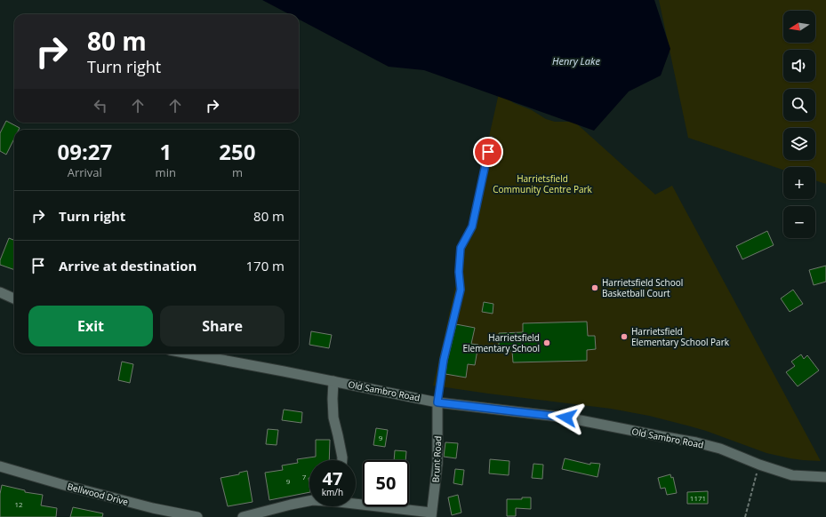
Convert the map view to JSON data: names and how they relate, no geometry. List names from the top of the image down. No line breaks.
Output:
{"streets":{"main road":["Old Sambro Road","Brunt Road","Bellwood Drive"]},"crossings":[["Old Sambro Road","Brunt Road"]],"water":["Henry Lake"],"parks":["Harrietsfield Community Centre Park"],"places":["Harrietsfield School Basketball Court","Harrietsfield Elementary School Park","Harrietsfield Elementary School"],"house_numbers":["9","7","9","1171","12"],"north":"left","page":{"map_buttons":["+","−"],"turn":["80 m","Turn right"],"eta":["09:27","Arrival","1","min","250","m"],"list":[{"name":"Turn right","value":"80 m"},{"name":"Arrive at destination","value":"170 m"}],"buttons":["Exit","Share"],"speed":"47 km/h","limit":"50"}}
